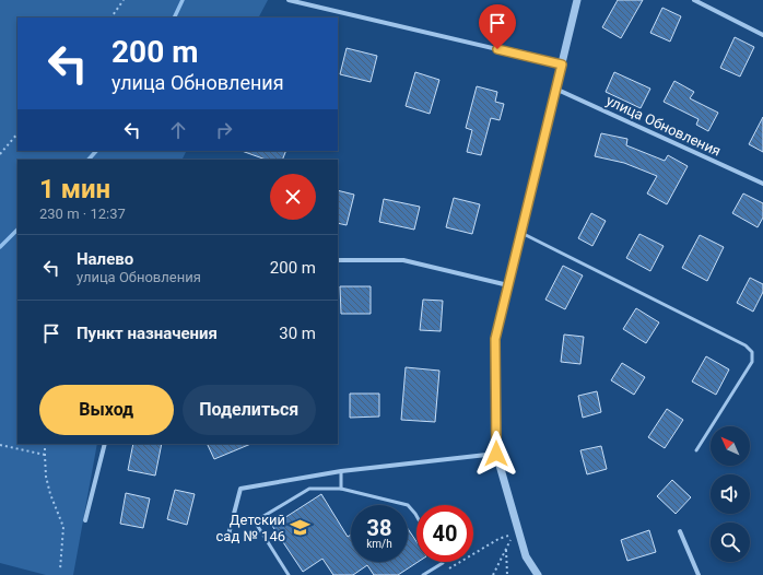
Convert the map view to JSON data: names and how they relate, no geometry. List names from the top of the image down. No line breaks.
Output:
{"streets":{"street":["улица Обновления"]},"places":{"school or university":["Детский сад № 146"]},"north":"top left","page":{"turn":["200 m","улица Обновления"],"heading":["1 мин","230 m · 12:37"],"list":[{"name":"Налево","note":"улица Обновления","value":"200 m"},{"name":"Пункт назначения","value":"30 m"}],"buttons":["Выход","Поделиться"],"speed":"38 km/h","limit":"40"}}
